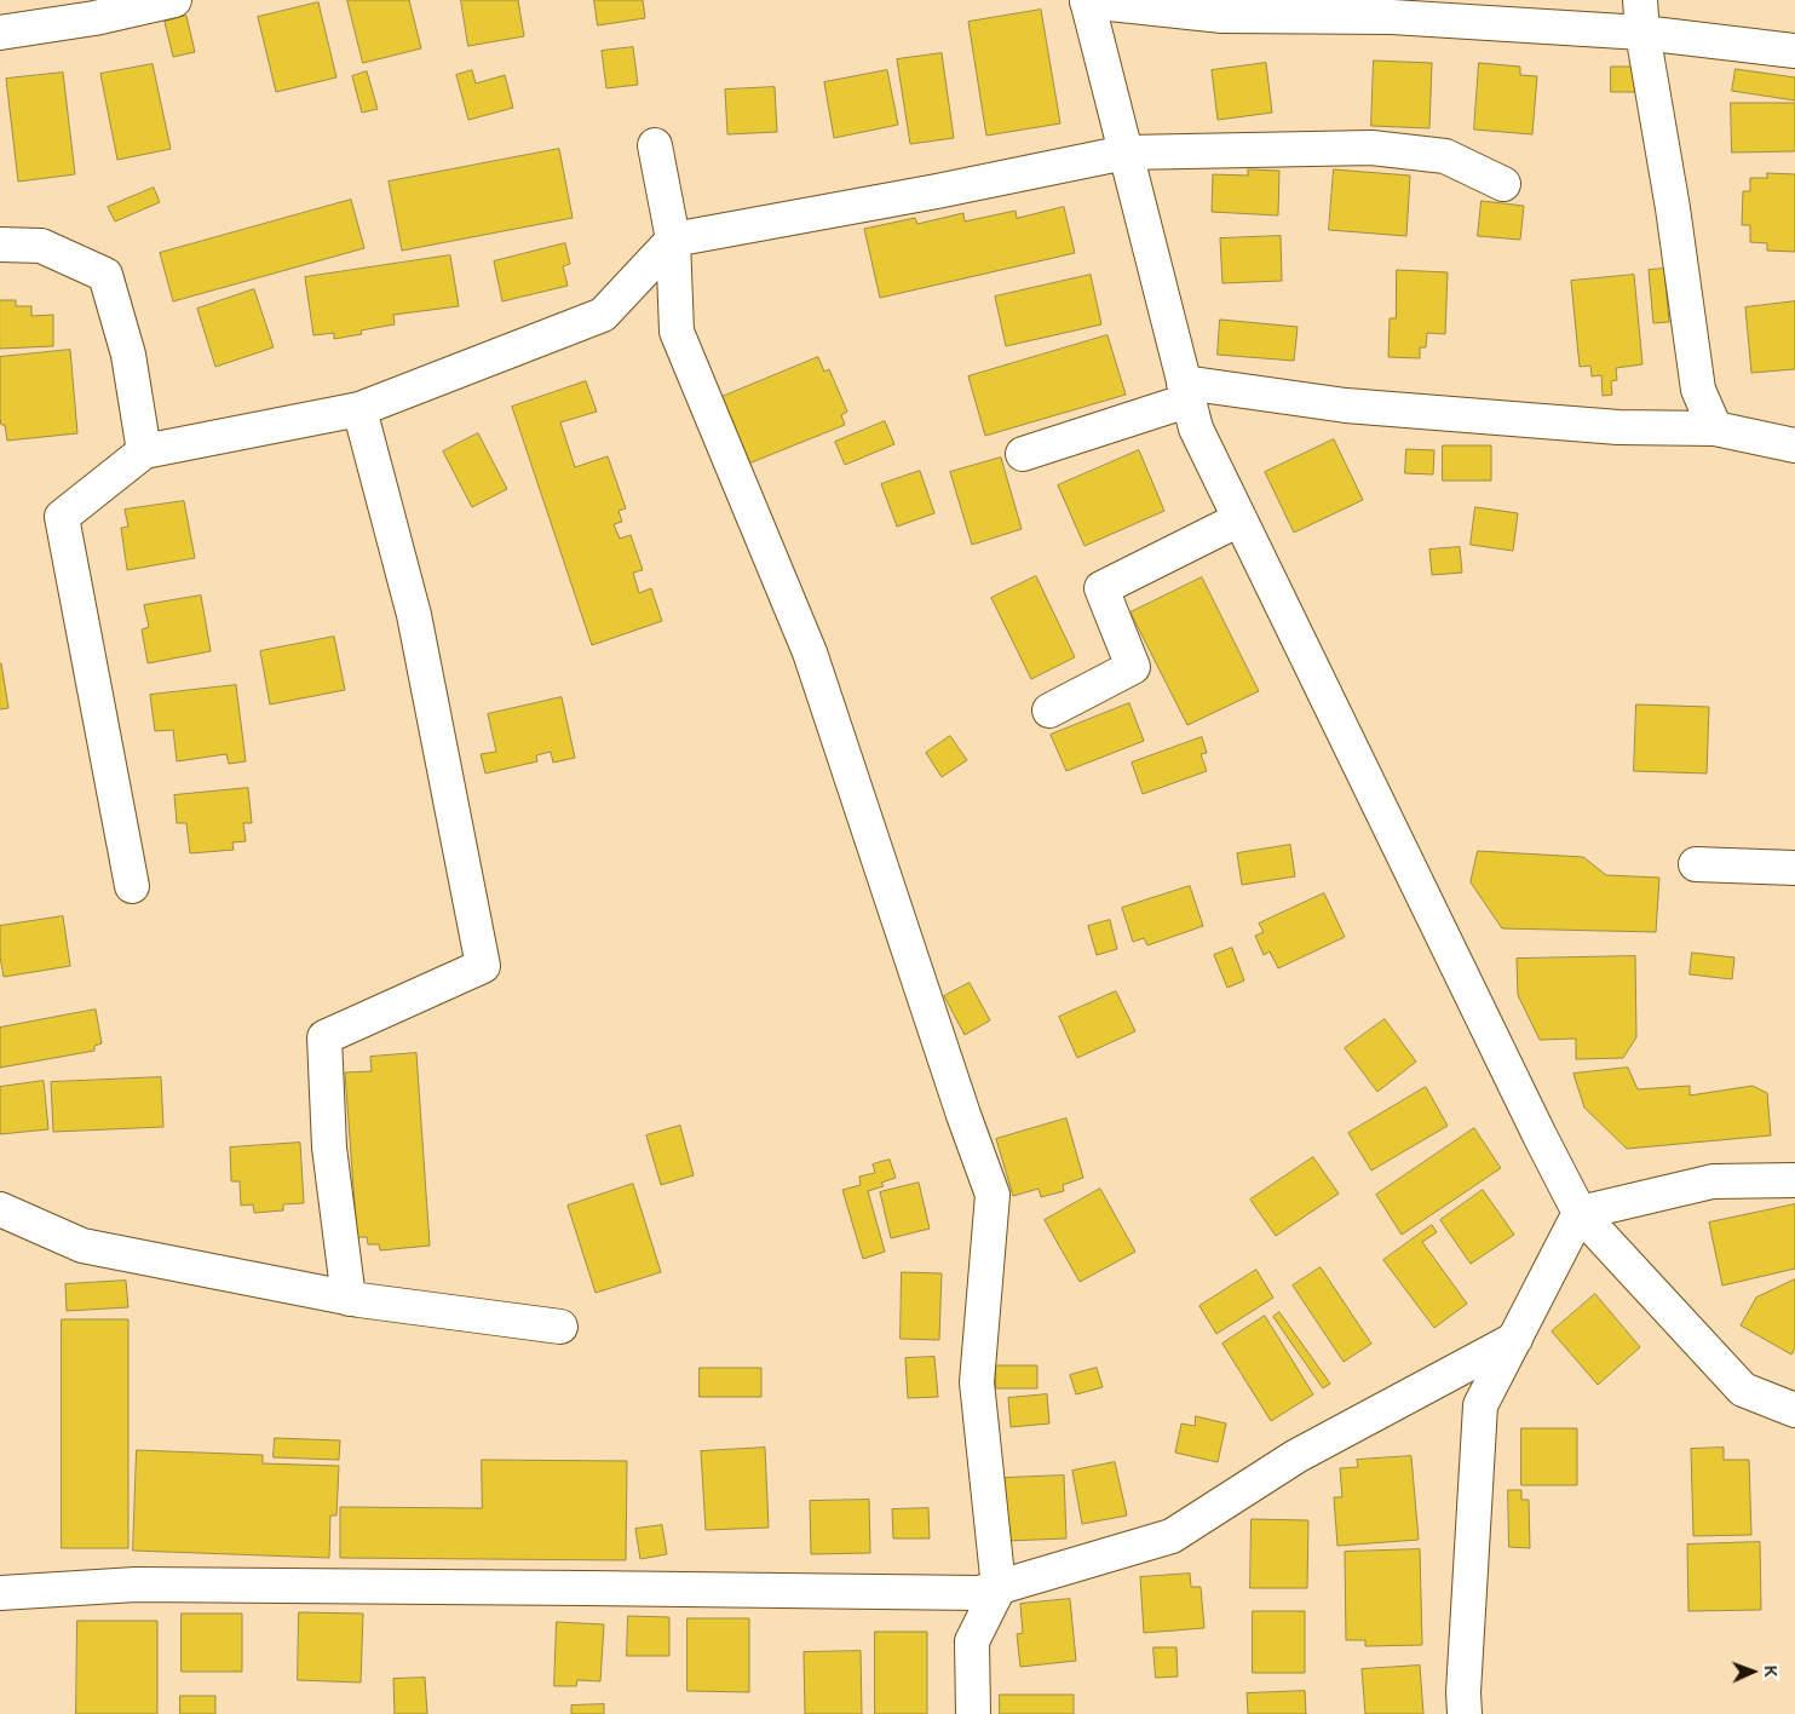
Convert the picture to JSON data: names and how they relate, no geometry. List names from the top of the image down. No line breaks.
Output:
{"north":"right"}
